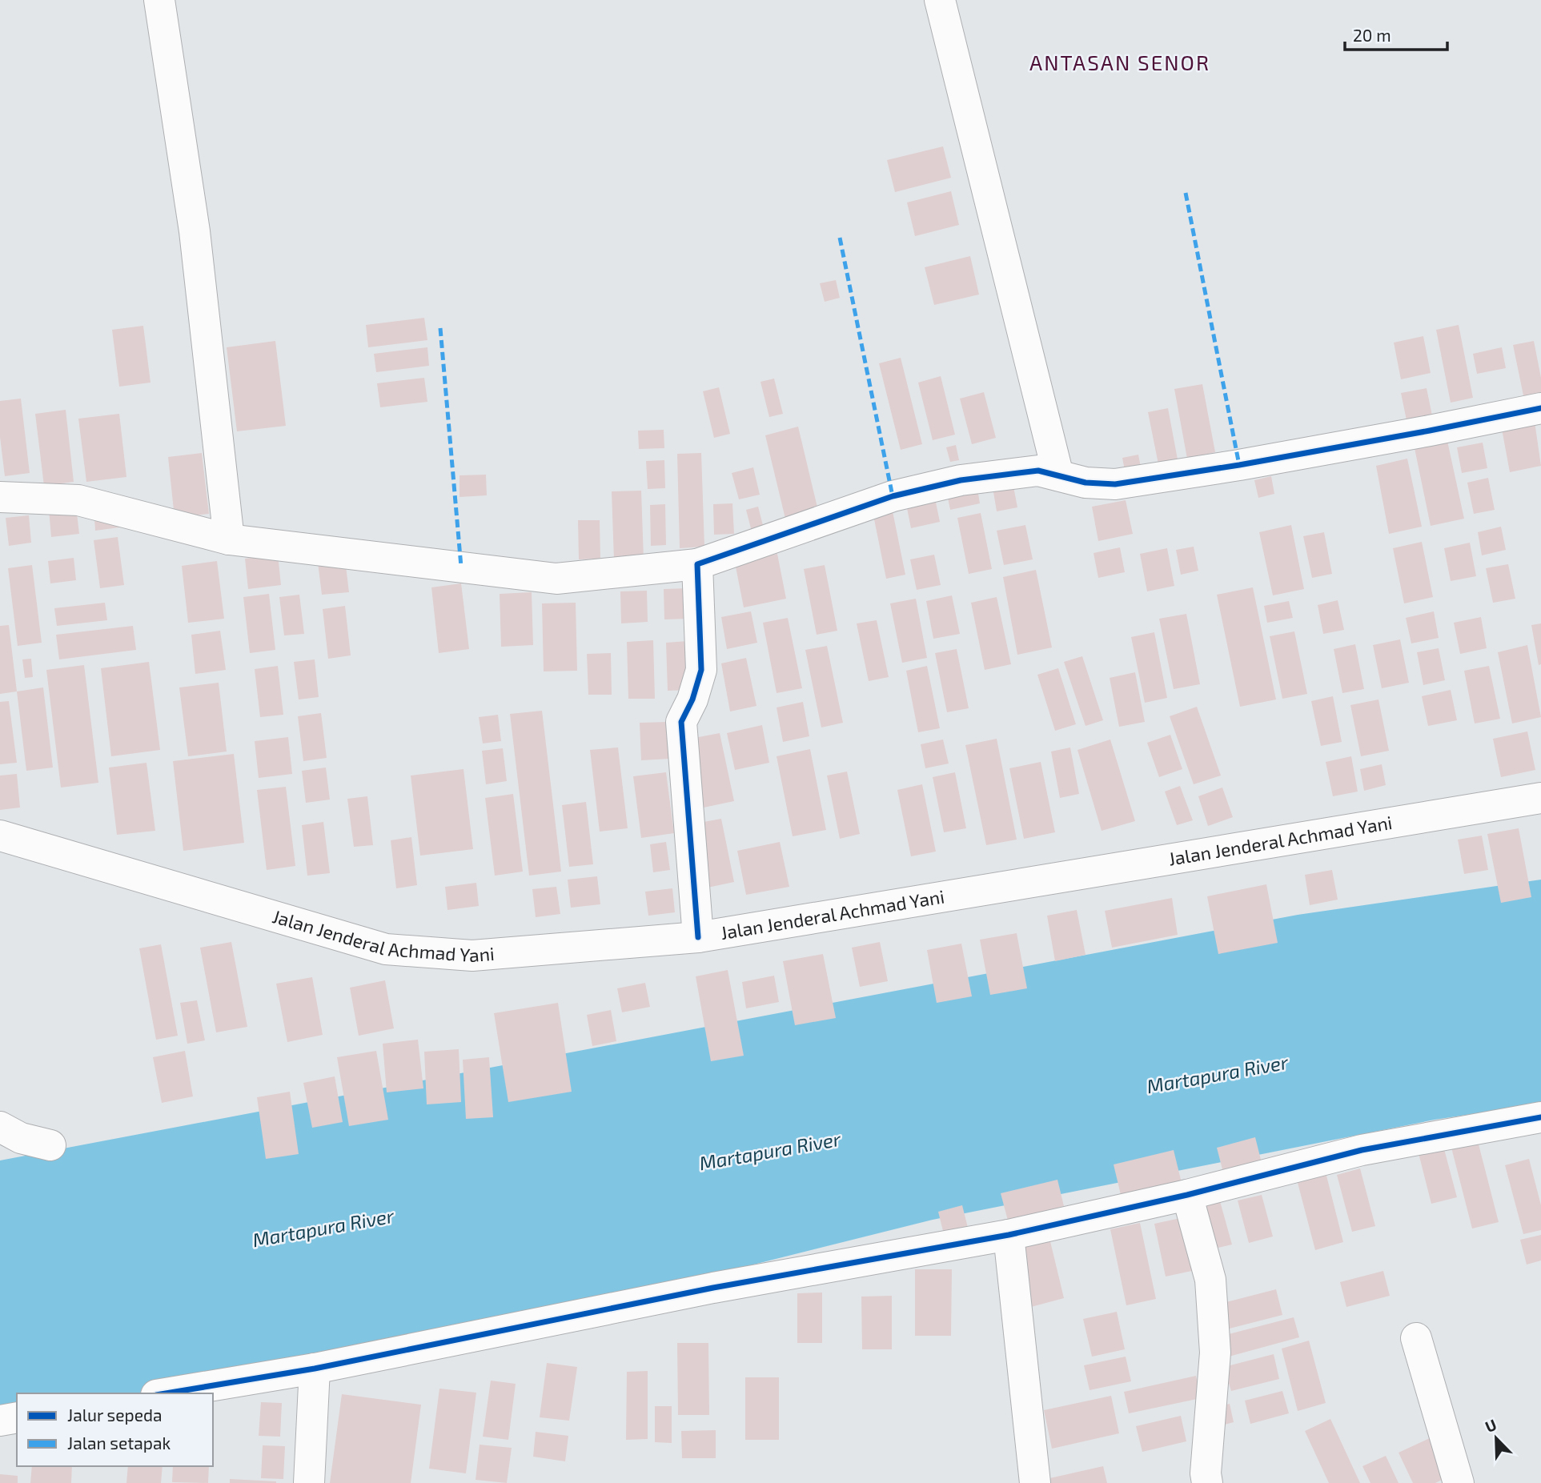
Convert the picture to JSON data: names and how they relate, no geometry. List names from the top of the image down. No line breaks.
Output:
{"streets":{"main road":["Jalan Jenderal Achmad Yani"]},"districts":["ANTASAN SENOR"],"water":["Martapura River"],"legend":["Jalur sepeda","Jalan setapak"],"scale_bar":"20 m","north":"top left"}
